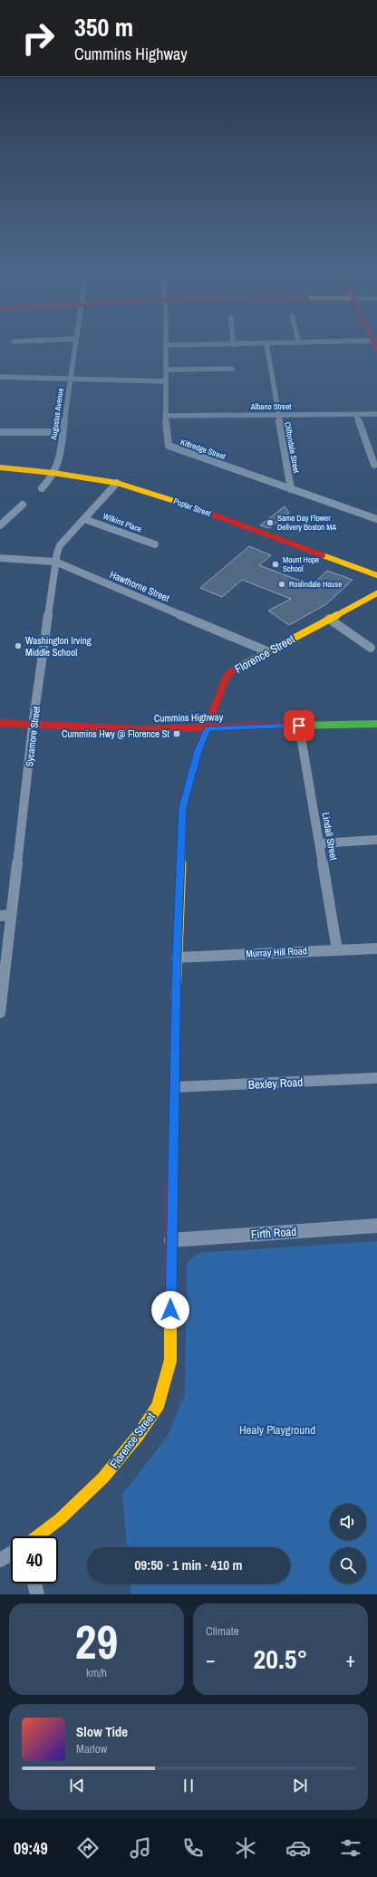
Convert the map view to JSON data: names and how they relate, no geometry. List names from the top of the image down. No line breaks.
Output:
{"streets":{"street":["Albano Street","Augustus Avenue","Cliftondale Street","Kittredge Street","Poplar Street","Wilkins Place","Hawthorne Street","Florence Street","Cummins Highway","Sycamore Street","Lindall Street","Murray Hill Road","Bexley Road","Firth Road"]},"crossings":[["Albano Street","Cliftondale Street"],["Albano Street","Kittredge Street"],["Augustus Avenue","Poplar Street"],["Cliftondale Street","Kittredge Street"],["Poplar Street","Sycamore Street"],["Wilkins Place","Sycamore Street"],["Hawthorne Street","Florence Street"],["Hawthorne Street","Sycamore Street"],["Florence Street","Cummins Highway"],["Florence Street","Murray Hill Road"],["Florence Street","Bexley Road"],["Florence Street","Firth Road"],["Cummins Highway","Sycamore Street"],["Cummins Highway","Lindall Street"],["Lindall Street","Murray Hill Road"]],"parks":["Healy Playground"],"places":{"other":["Same Day Flower Delivery Boston MA","Mount Hope School","Roslindale House","Washington Irving Middle School"],"transit":["Cummins Hwy @ Florence St"]},"page":{"turn":["350 m","Cummins Highway"],"limit":"40","trip":"09:50 · 1 min · 410 m","tile":[["29","km/h"],"Climate"],"heat":["−","20.5°","+"],"song":["Slow Tide","Marlow"],"tabs":"09:49"}}
